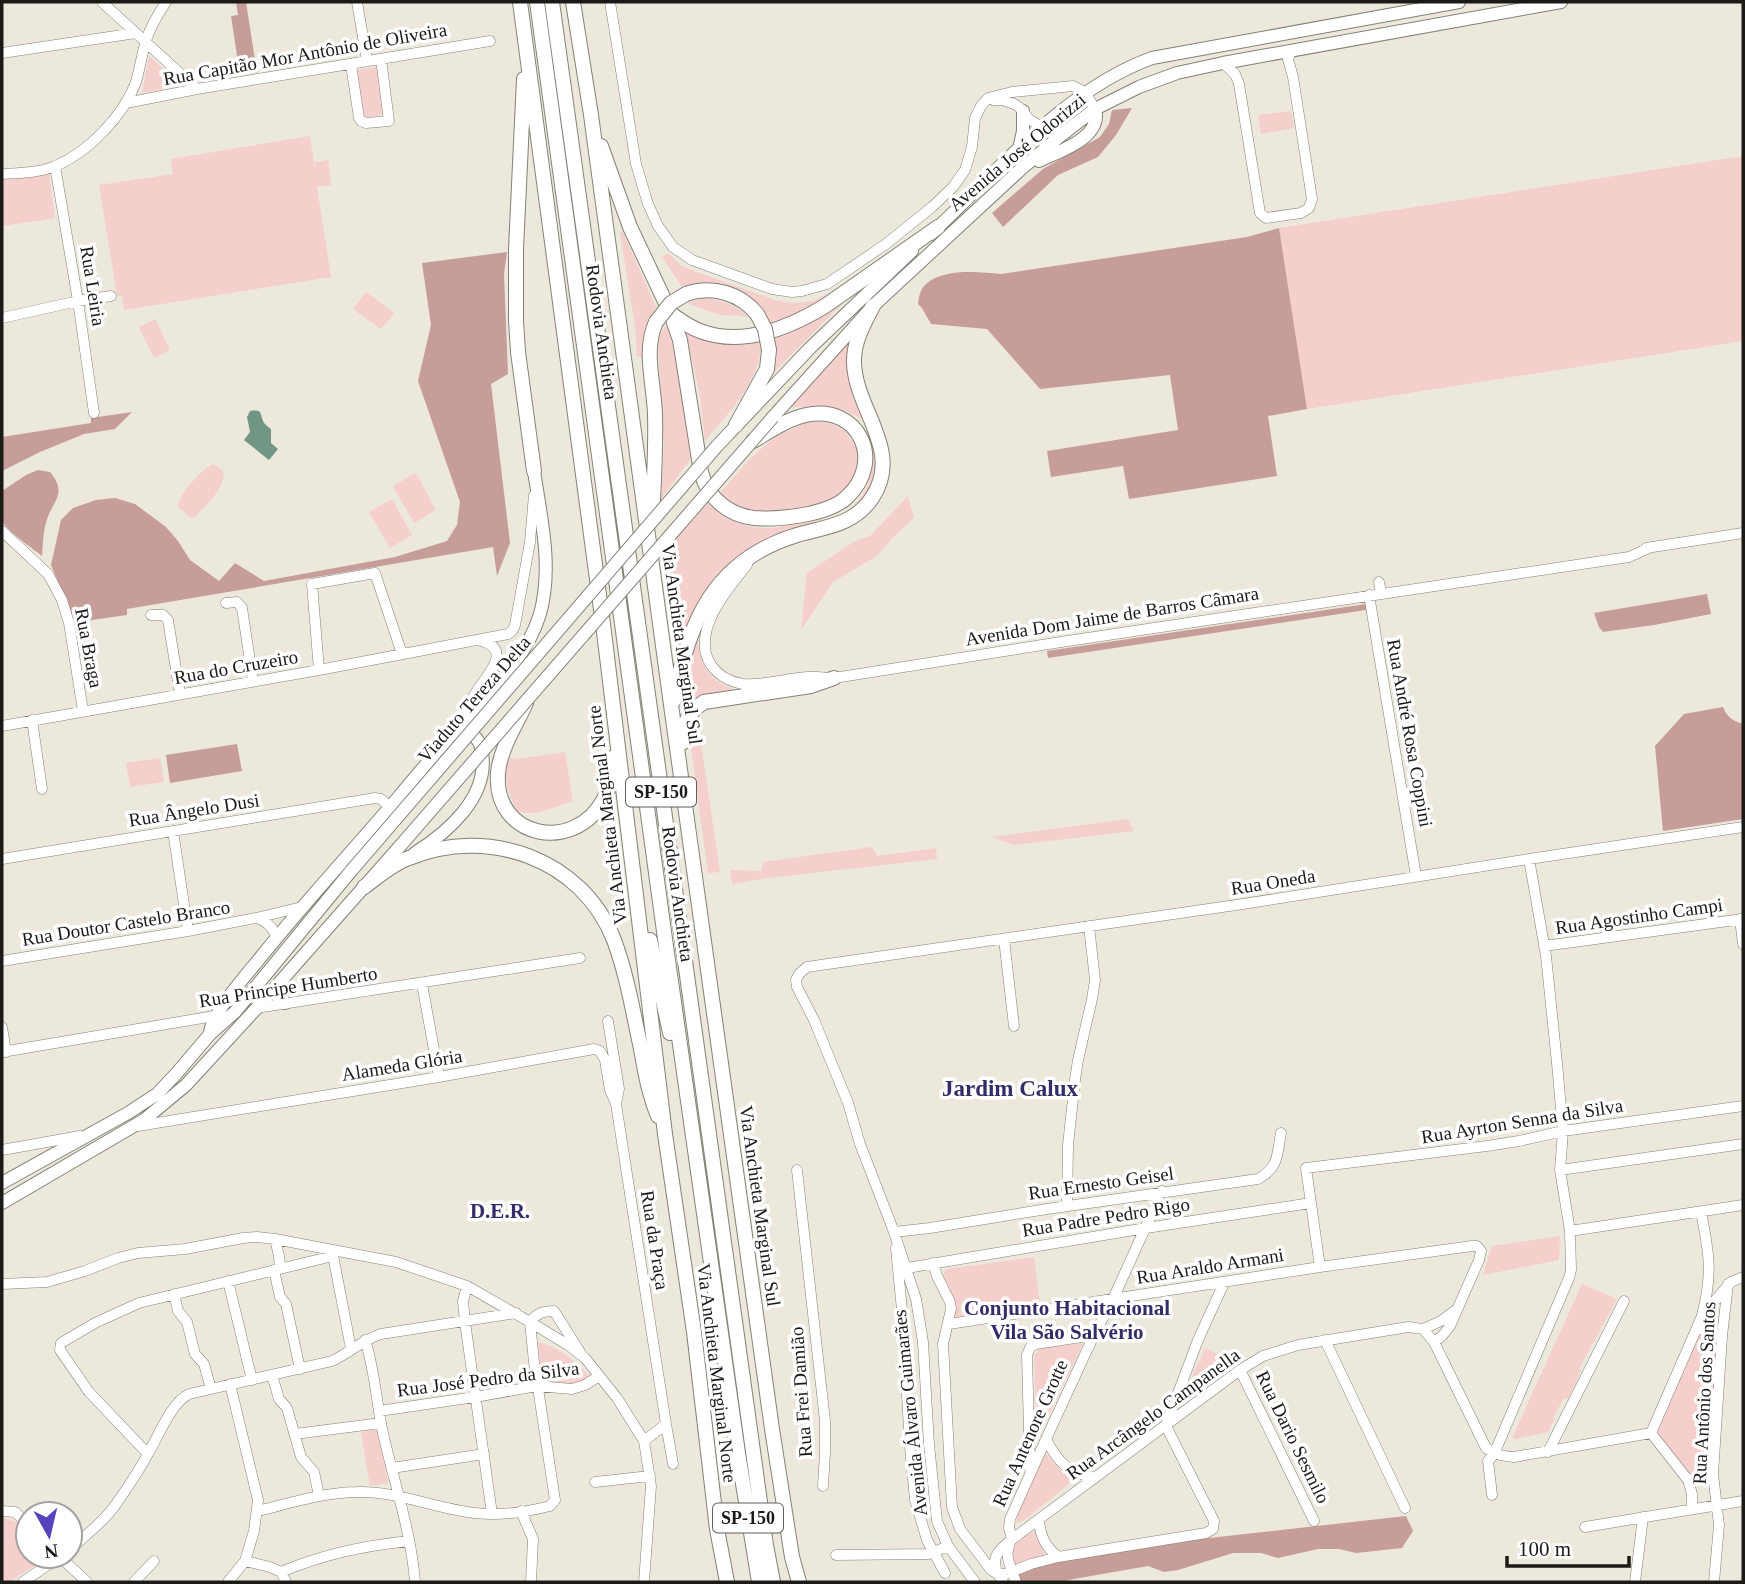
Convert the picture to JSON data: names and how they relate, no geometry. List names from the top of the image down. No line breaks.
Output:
{"streets":{"highway":["Rodovia Anchieta","Via Anchieta Marginal Sul","SP-150","Via Anchieta Marginal Norte"],"main road":["Avenida José Odorizzi","Viaduto Tereza Delta"],"street":["Rua Capitão Mor Antônio de Oliveira","Rua Leiria","Avenida Dom Jaime de Barros Câmara","Rua Braga","Rua do Cruzeiro","Rua André Rosa Coppini","Rua Ângelo Dusi","Rua Oneda","Rua Agostinho Campi","Rua Doutor Castelo Branco","Rua Principe Humberto","Alameda Glória","Rua Ayrton Senna da Silva","Rua Ernesto Geisel","Rua Padre Pedro Rigo","Rua da Praça","Rua Araldo Armani","Rua José Pedro da Silva","Rua Frei Damião","Rua Antônio dos Santos","Avenida Álvaro Guimarães","Rua Arcângelo Campanella","Rua Antenore Grotte","Rua Dario Sesmilo"]},"crossings":[["Avenida José Odorizzi","Viaduto Tereza Delta"],["Avenida Dom Jaime de Barros Câmara","Rua André Rosa Coppini"],["Rua Braga","Rua do Cruzeiro"],["Viaduto Tereza Delta","Rua Principe Humberto"],["Rua André Rosa Coppini","Rua Oneda"],["Rua Oneda","Rua Agostinho Campi"],["Rua Oneda","Avenida Álvaro Guimarães"],["Alameda Glória","Rua da Praça"],["Rua Ayrton Senna da Silva","Rua Padre Pedro Rigo"],["Rua Ernesto Geisel","Avenida Álvaro Guimarães"],["Rua Ernesto Geisel","Rua Antenore Grotte"],["Rua Padre Pedro Rigo","Avenida Álvaro Guimarães"],["Rua Padre Pedro Rigo","Rua Antenore Grotte"],["Rua Araldo Armani","Avenida Álvaro Guimarães"],["Rua Araldo Armani","Rua Antenore Grotte"],["Avenida Álvaro Guimarães","Rua Arcângelo Campanella"],["Rua Arcângelo Campanella","Rua Antenore Grotte"],["Rua Arcângelo Campanella","Rua Dario Sesmilo"]],"districts":["Jardim Calux","D.E.R.","Conjunto Habitacional Vila São Salvério"],"scale_bar":"100 m","north":"bottom"}
